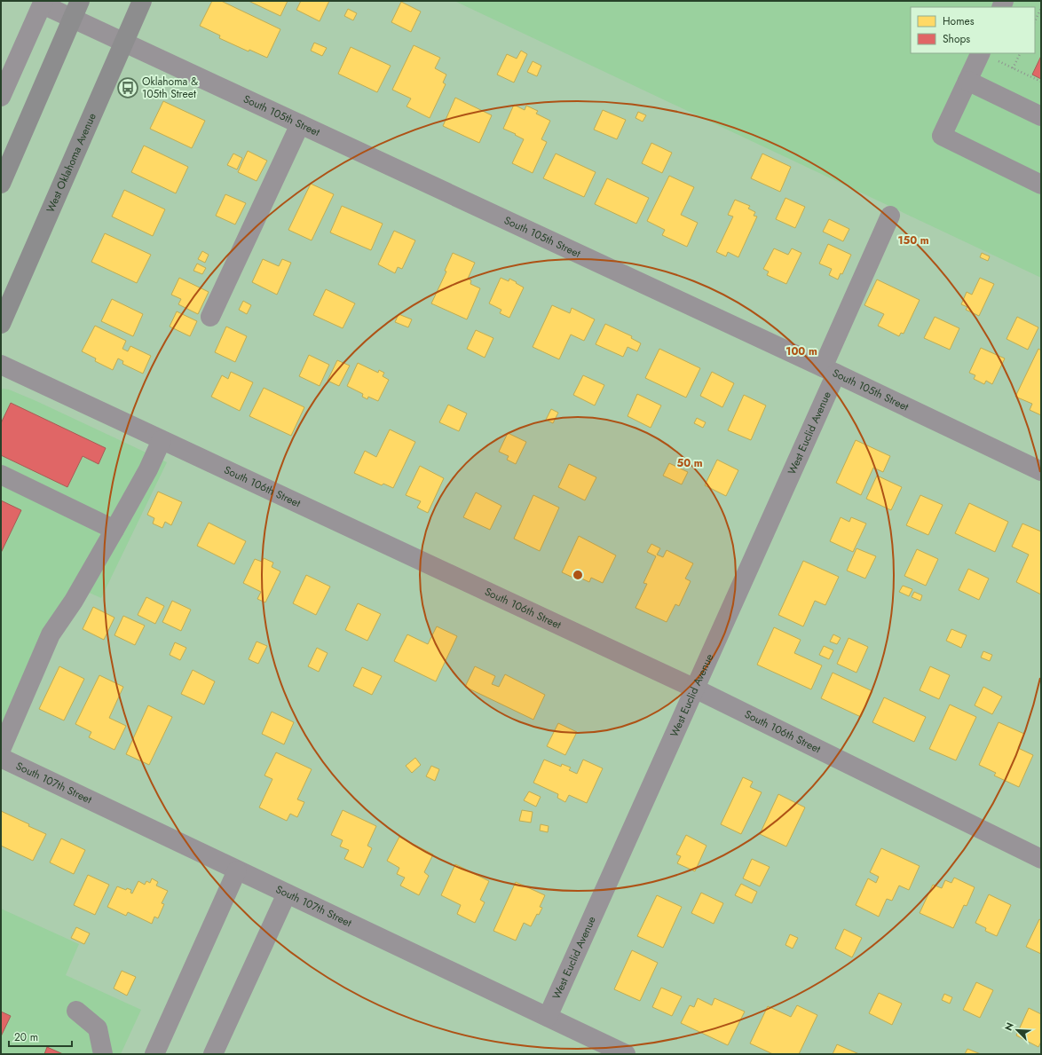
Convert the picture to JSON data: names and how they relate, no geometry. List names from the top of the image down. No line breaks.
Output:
{"streets":{"main road":["West Oklahoma Avenue"],"street":["South 105th Street","West Euclid Avenue","South 106th Street","South 107th Street"]},"crossings":[["South 105th Street","West Oklahoma Avenue"],["South 105th Street","West Euclid Avenue"],["West Euclid Avenue","South 106th Street"],["West Euclid Avenue","South 107th Street"]],"places":{"bus stop":["Oklahoma & 105th Street"]},"legend":["Homes","Shops"],"scale_bar":"20 m","north":"top left","rings":["150 m","100 m","50 m"]}
